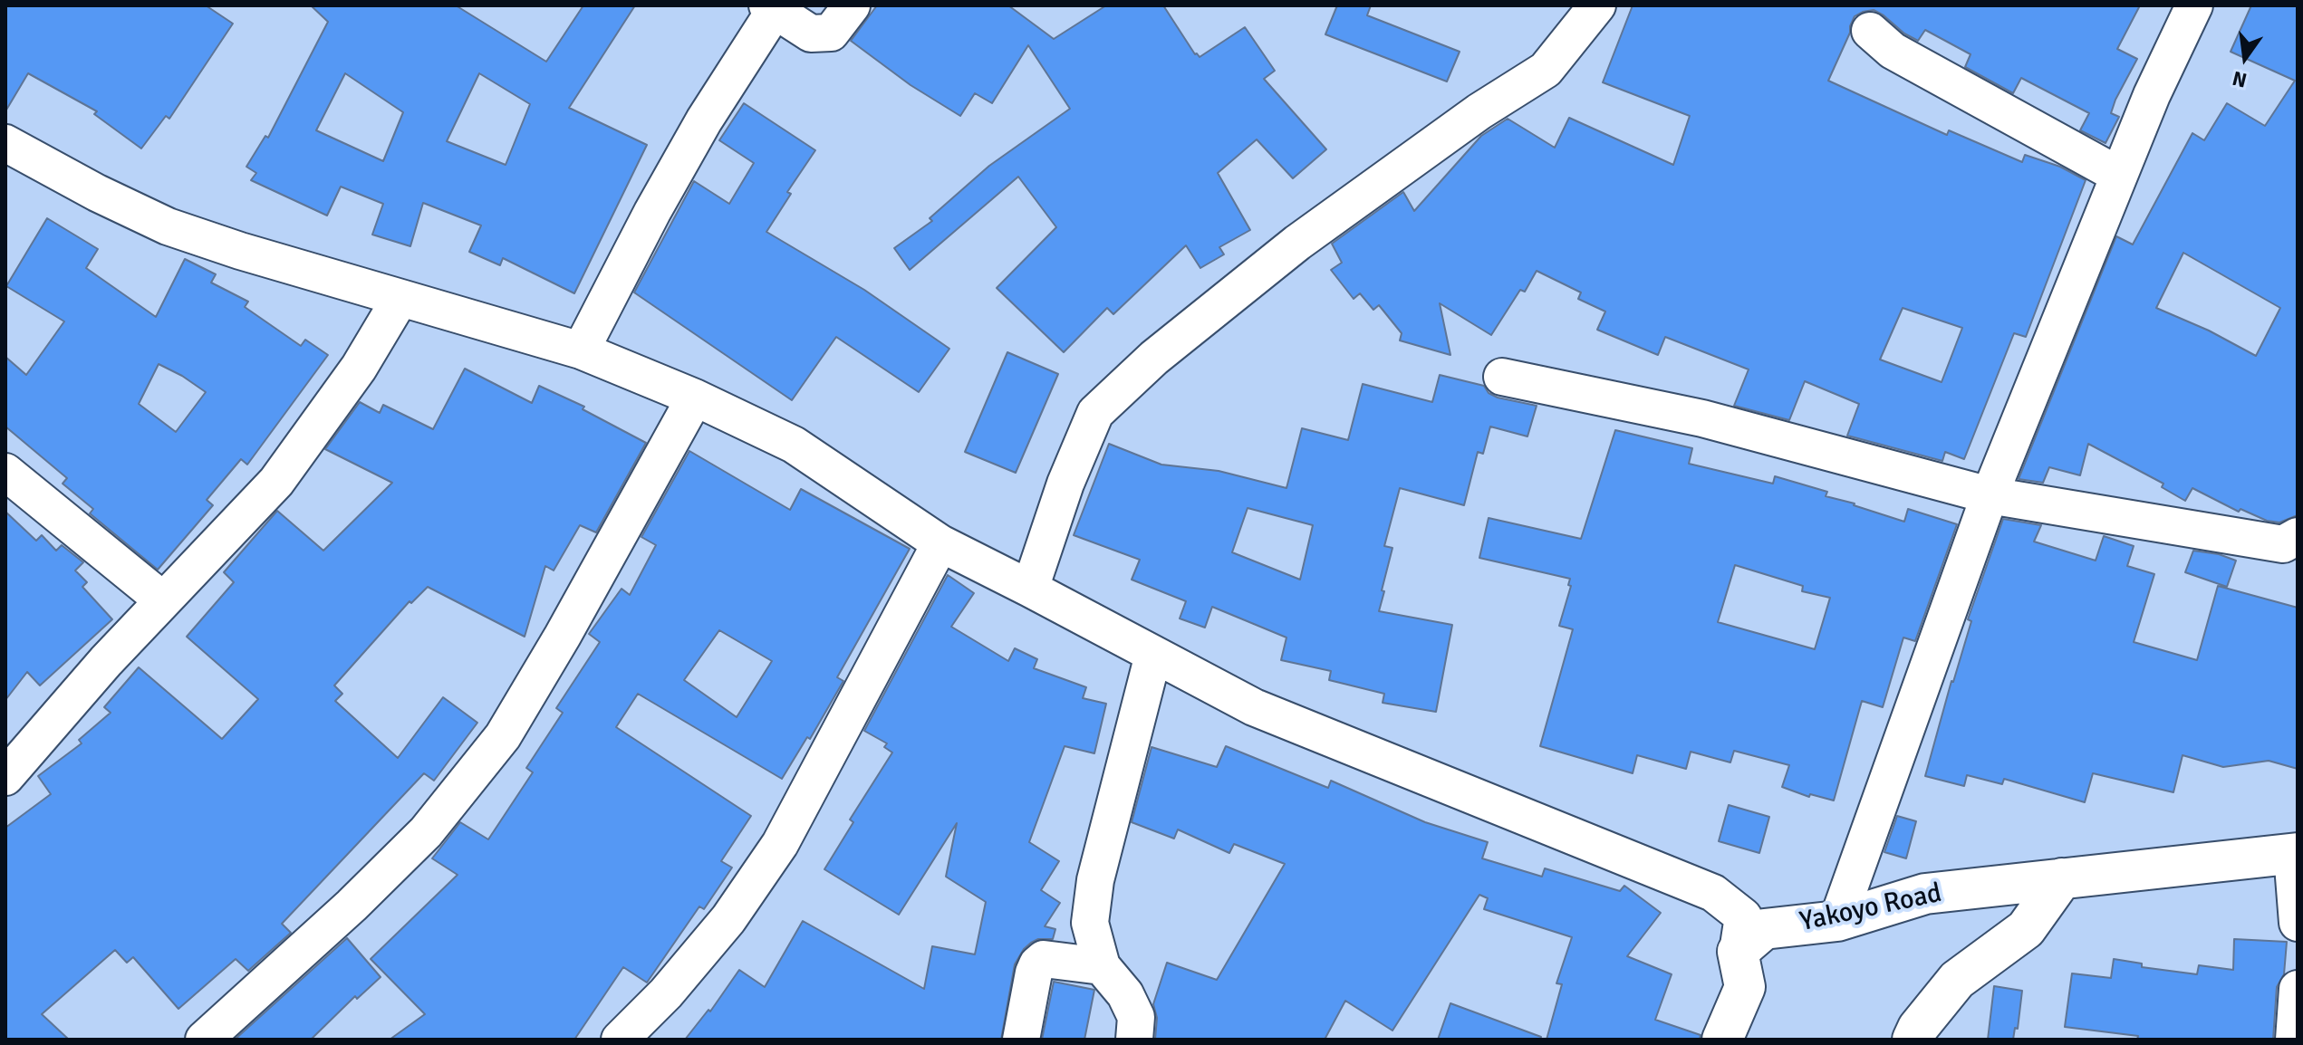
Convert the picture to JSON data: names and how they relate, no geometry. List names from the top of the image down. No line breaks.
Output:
{"streets":{"main road":["Yakoyo Road"]},"north":"bottom"}
